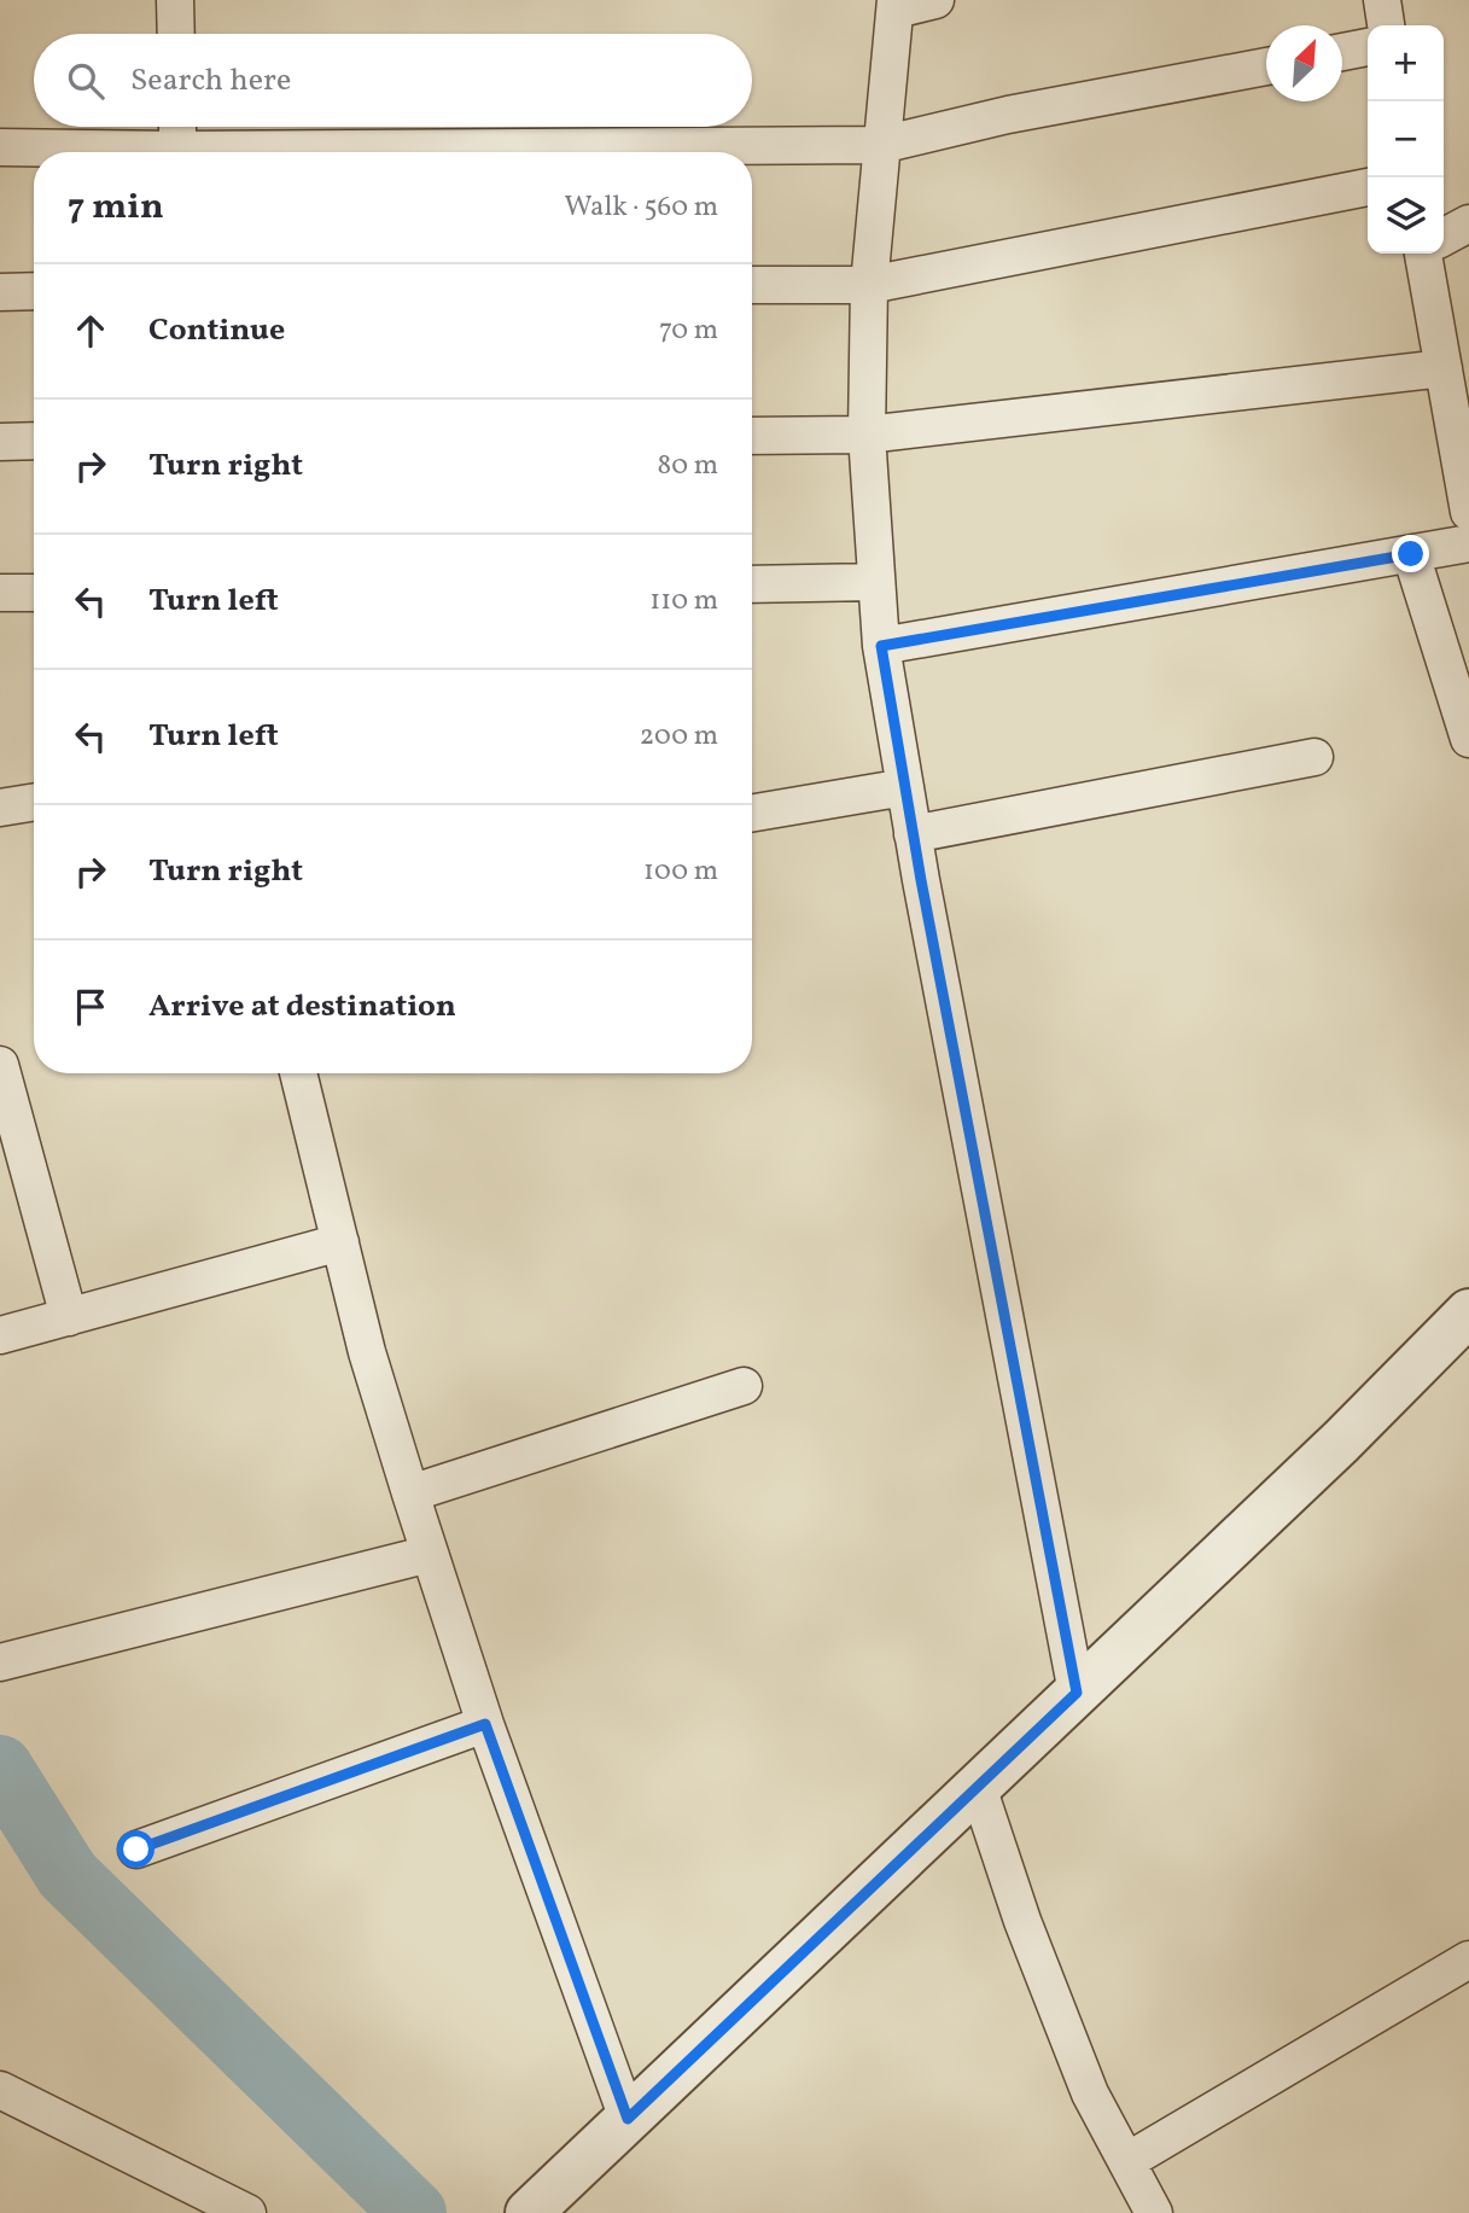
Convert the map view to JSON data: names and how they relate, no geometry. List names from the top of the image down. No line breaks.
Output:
{"north":"top right","page":{"map_buttons":["+","−"],"search":"Search here","heading":["7 min","Walk · 560 m"],"list":[["Continue","70 m"],["Turn right","80 m"],["Turn left","110 m"],["Turn left","200 m"],["Turn right","100 m"],"Arrive at destination"]}}
